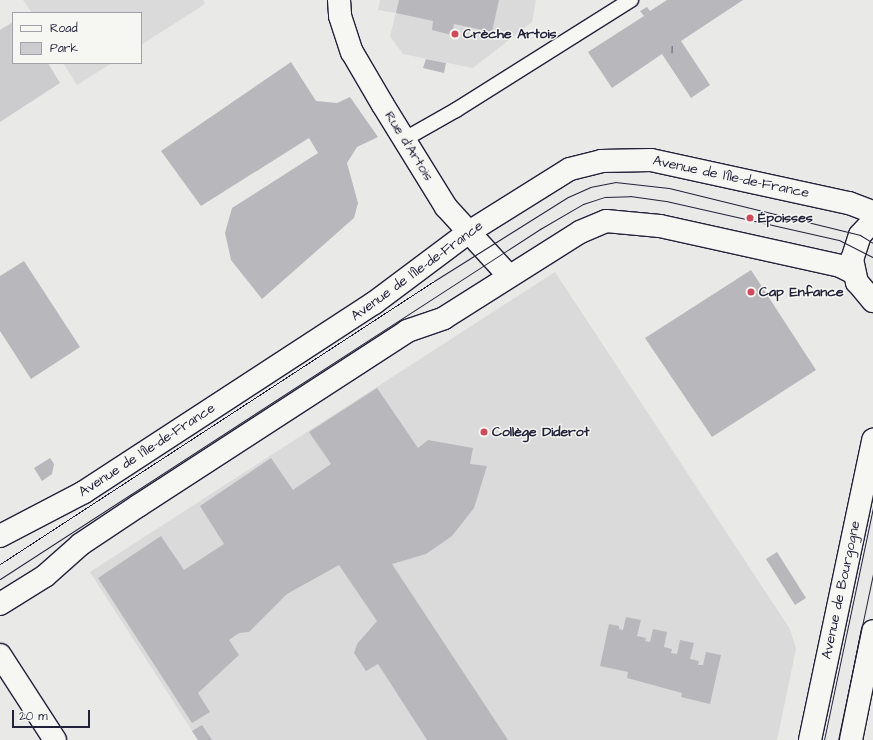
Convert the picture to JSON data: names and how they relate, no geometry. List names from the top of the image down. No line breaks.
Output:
{"streets":{"street":["Rue d'Artois","Avenue de l’Île-de-France","Avenue de Bourgogne"]},"crossings":[["Rue d'Artois","Avenue de l’Île-de-France"]],"places":["Crèche Artois","Époisses","Cap Enfance","Collège Diderot"],"house_numbers":["1"],"legend":["Road","Park"],"scale_bar":"20 m"}
